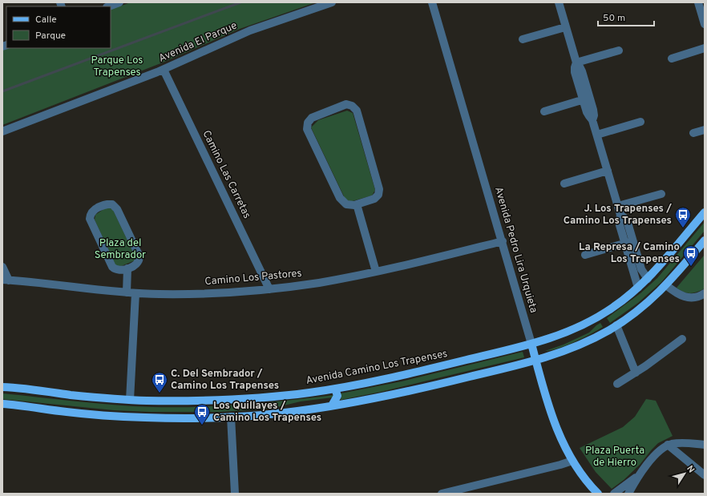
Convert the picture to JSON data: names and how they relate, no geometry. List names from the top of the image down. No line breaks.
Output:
{"streets":{"main road":["Avenida Pedro Lira Urquieta","Avenida Camino Los Trapenses"],"street":["Avenida El Parque","Camino Las Carretas","Camino Los Pastores"]},"crossings":[["Avenida El Parque","Camino Las Carretas"],["Camino Las Carretas","Camino Los Pastores"],["Avenida Pedro Lira Urquieta","Camino Los Pastores"],["Avenida Pedro Lira Urquieta","Avenida Camino Los Trapenses"]],"parks":["Parque Los Trapenses","Plaza del Sembrador","Plaza Puerta de Hierro"],"places":{"bus stop":["J. Los Trapenses / Camino Los Trapenses","La Represa / Camino Los Trapenses","C. Del Sembrador / Camino Los Trapenses","Los Quillayes / Camino Los Trapenses"]},"legend":["Calle","Parque"],"scale_bar":"50 m","north":"top right"}
